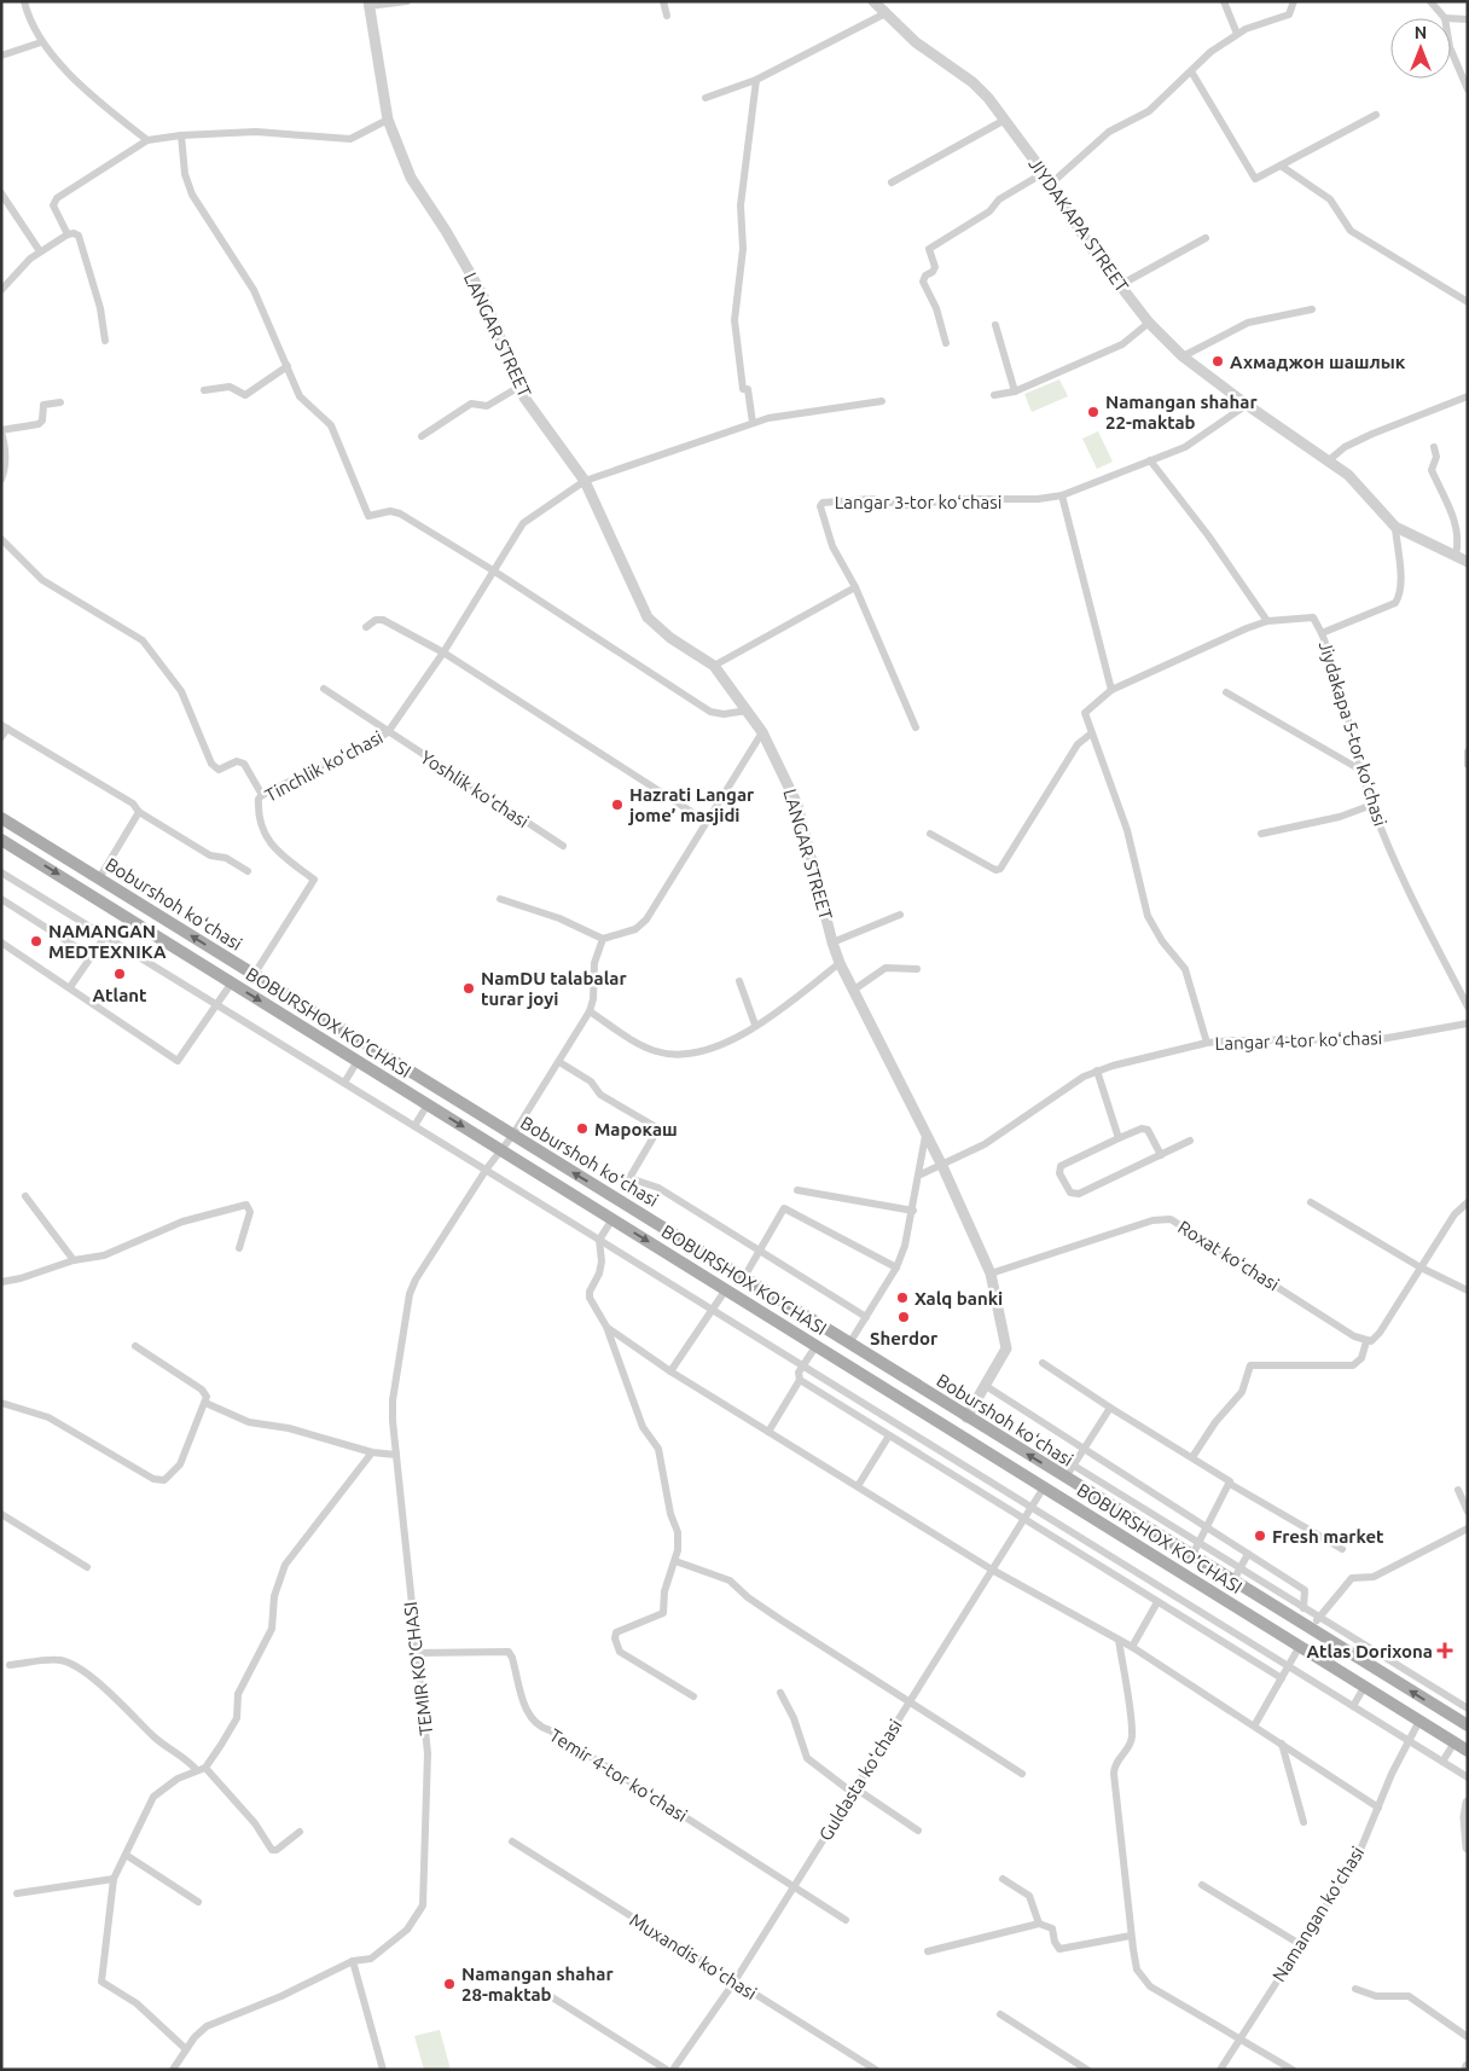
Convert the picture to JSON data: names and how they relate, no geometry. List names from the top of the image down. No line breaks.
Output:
{"streets":{"main road":["Boburshoh koʻchasi","BOBURSHOX KO'CHASI"],"street":["JIYDAKAPA STREET","LANGAR STREET","Langar 3-tor koʻchasi","Jiydakapa 5-tor koʻchasi","Tinchlik koʻchasi","Yoshlik koʻchasi","Langar 4-tor koʻchasi","Roxat koʻchasi","TEMIR KO'CHASI","Temir 4-tor koʻchasi","Guldasta koʻchasi","Namangan koʻchasi","Muxandis koʻchasi"]},"crossings":[["JIYDAKAPA STREET","Langar 3-tor koʻchasi"],["JIYDAKAPA STREET","Jiydakapa 5-tor koʻchasi"],["LANGAR STREET","Tinchlik koʻchasi"],["LANGAR STREET","Boburshoh koʻchasi"],["LANGAR STREET","Langar 4-tor koʻchasi"],["LANGAR STREET","Roxat koʻchasi"],["Tinchlik koʻchasi","Yoshlik koʻchasi"],["Tinchlik koʻchasi","Boburshoh koʻchasi"],["Boburshoh koʻchasi","TEMIR KO'CHASI"],["BOBURSHOX KO'CHASI","TEMIR KO'CHASI"],["BOBURSHOX KO'CHASI","Guldasta koʻchasi"],["BOBURSHOX KO'CHASI","Namangan koʻchasi"],["TEMIR KO'CHASI","Temir 4-tor koʻchasi"],["Temir 4-tor koʻchasi","Guldasta koʻchasi"],["Guldasta koʻchasi","Muxandis koʻchasi"]],"one_way":["Boburshoh koʻchasi","BOBURSHOX KO'CHASI"],"places":{"other":["Ахмаджон шашлык","Namangan shahar 22-maktab","Hazrati Langar jome’ masjidi","NAMANGAN MEDTEXNIKA","Atlant","NamDU talabalar turar joyi","Марокаш","Xalq banki","Sherdor","Fresh market","Namangan shahar 28-maktab"],"health":["Atlas Dorixona"]},"north":"top"}
